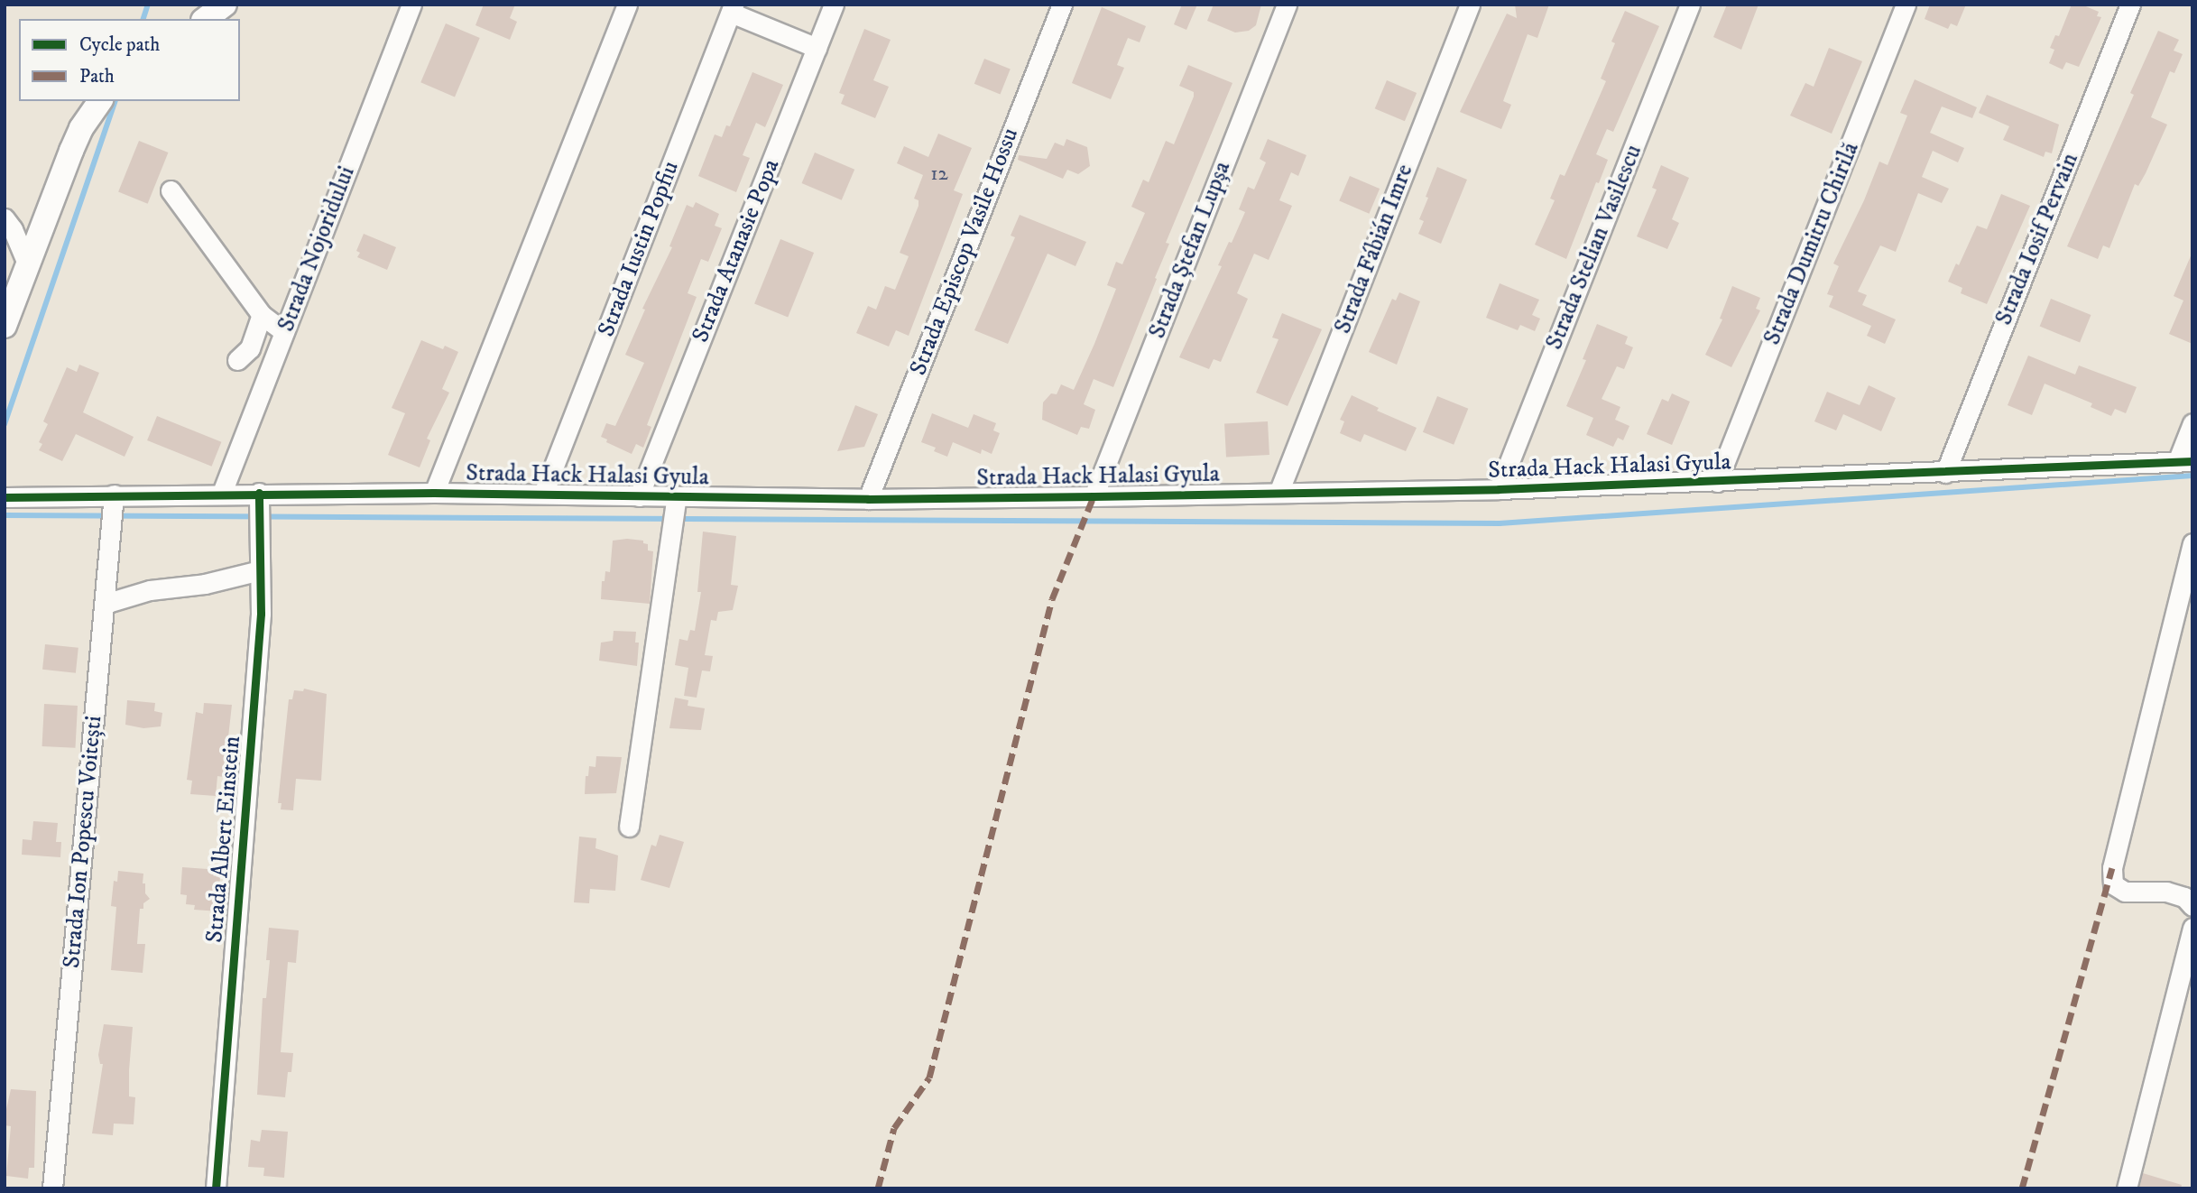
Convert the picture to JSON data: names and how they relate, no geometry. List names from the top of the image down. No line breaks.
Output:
{"streets":{"street":["Strada Iosif Pervain","Strada Dumitru Chirilă","Strada Stelian Vasilescu","Strada Nojoridului","Strada Iustin Popfiu","Strada Fábián Imre","Strada Ștefan Lupșa","Strada Atanasie Popa","Strada Episcop Vasile Hossu","Strada Hack Halasi Gyula","Strada Albert Einstein","Strada Ion Popescu Voitești"]},"crossings":[["Strada Iosif Pervain","Strada Hack Halasi Gyula"],["Strada Dumitru Chirilă","Strada Hack Halasi Gyula"],["Strada Stelian Vasilescu","Strada Hack Halasi Gyula"],["Strada Nojoridului","Strada Hack Halasi Gyula"],["Strada Iustin Popfiu","Strada Hack Halasi Gyula"],["Strada Fábián Imre","Strada Hack Halasi Gyula"],["Strada Ștefan Lupșa","Strada Hack Halasi Gyula"],["Strada Atanasie Popa","Strada Hack Halasi Gyula"],["Strada Episcop Vasile Hossu","Strada Hack Halasi Gyula"],["Strada Hack Halasi Gyula","Strada Albert Einstein"],["Strada Hack Halasi Gyula","Strada Ion Popescu Voitești"]],"house_numbers":["12"],"legend":["Cycle path","Path"]}
